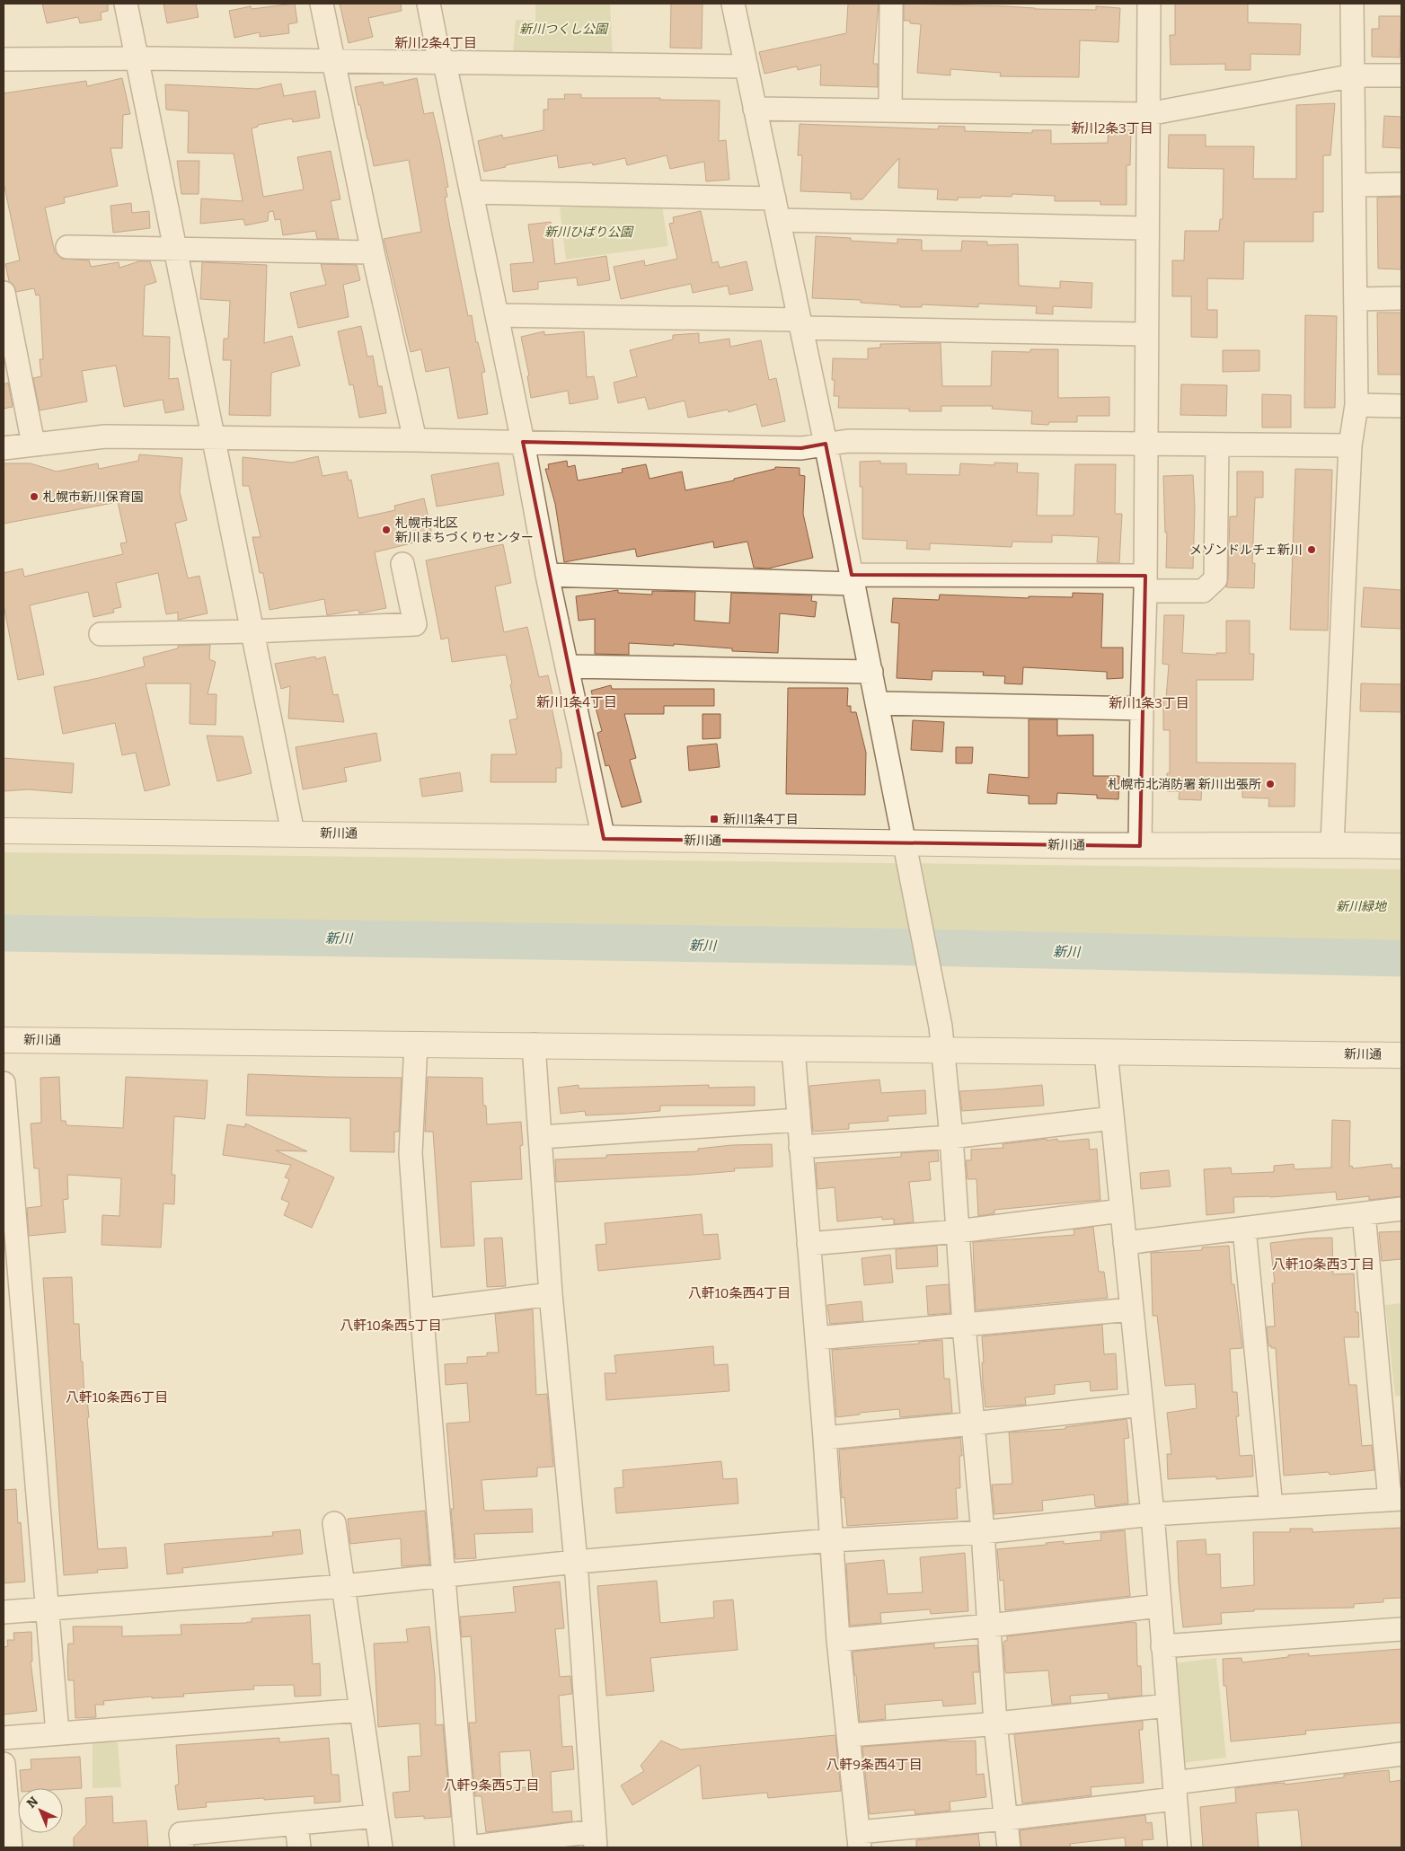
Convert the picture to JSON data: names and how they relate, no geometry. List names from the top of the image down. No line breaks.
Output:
{"streets":{"street":["新川通"]},"districts":["新川2条4丁目","新川2条3丁目","新川1条4丁目","新川1条3丁目","八軒10条西3丁目","八軒10条西4丁目","八軒10条西5丁目","八軒10条西6丁目","八軒9条西4丁目","八軒9条西5丁目"],"water":["新川"],"parks":["新川つくし公園","新川ひばり公園","新川緑地"],"places":{"other":["札幌市新川保育園","札幌市北区 新川まちづくりセンター","メゾンドルチェ新川","札幌市北消防署 新川出張所"],"transit":["新川1条4丁目"]},"north":"top left"}
